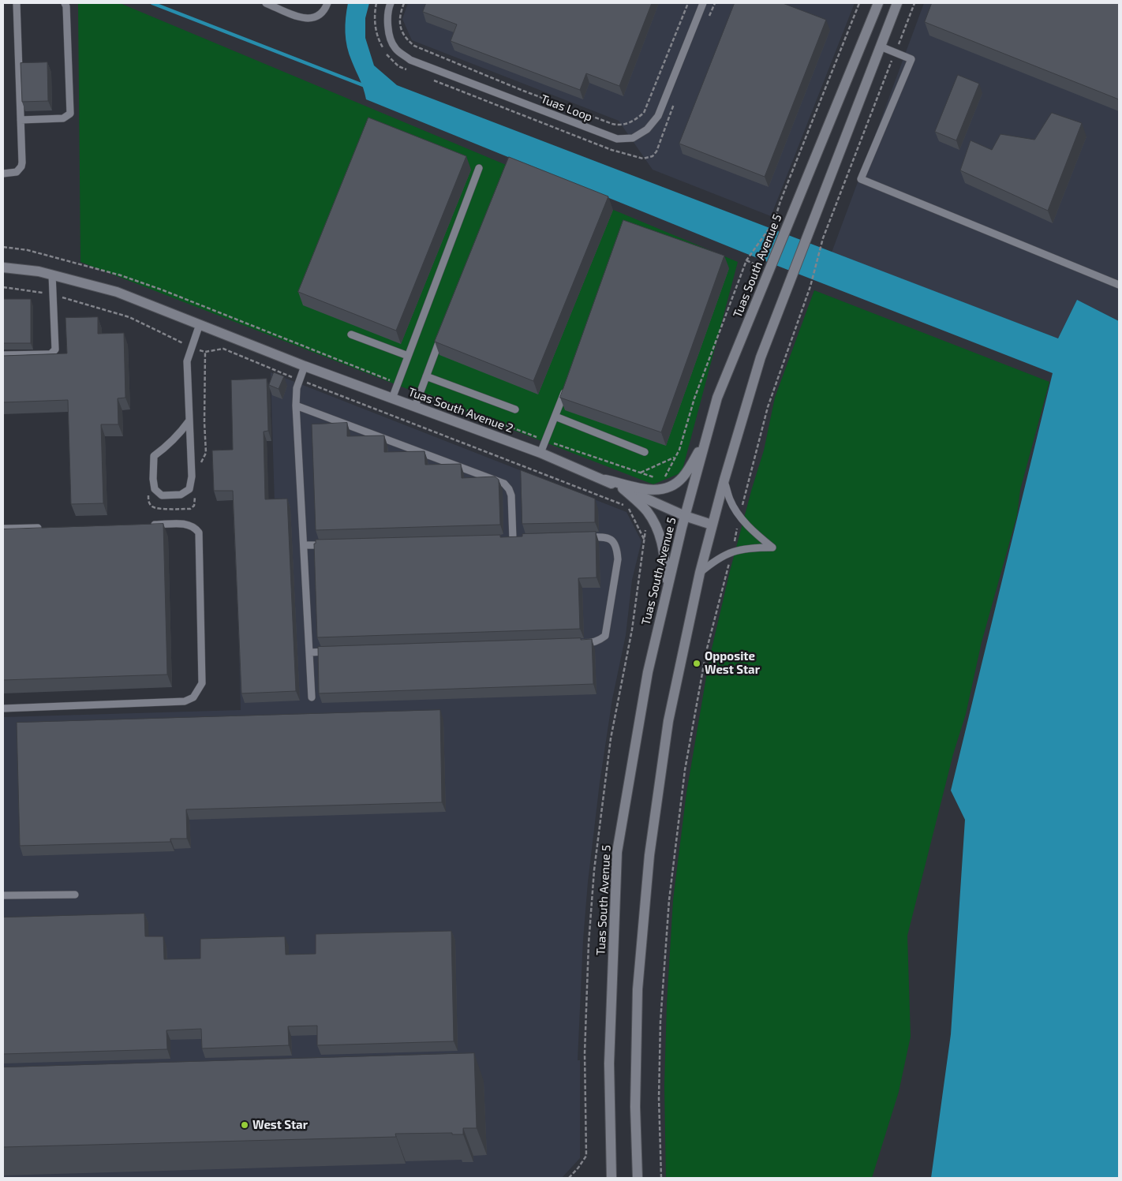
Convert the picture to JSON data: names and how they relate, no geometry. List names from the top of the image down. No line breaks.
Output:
{"streets":{"street":["Tuas South Avenue 5","Tuas South Avenue 2"],"lane":["Tuas Loop"]},"crossings":[["Tuas South Avenue 5","Tuas South Avenue 2"]],"places":["Opposite West Star","West Star"]}
